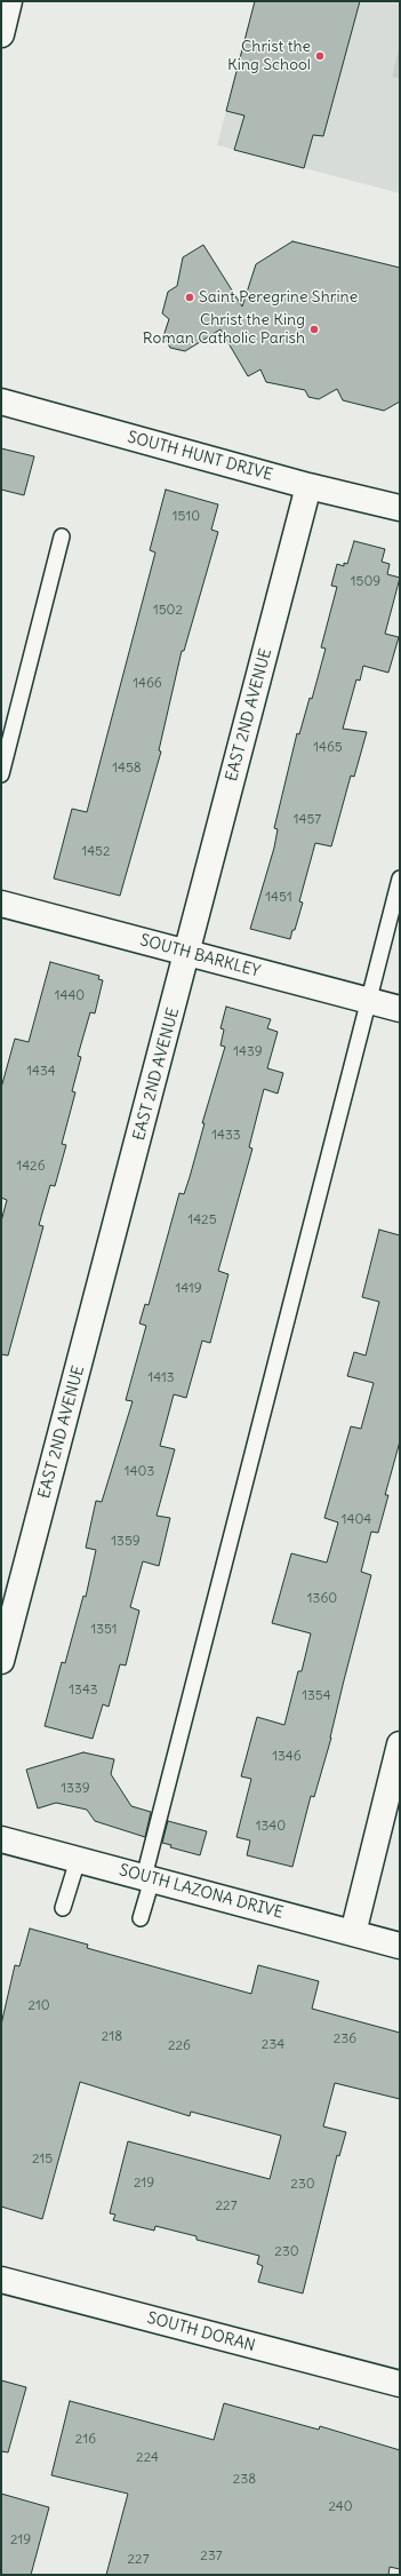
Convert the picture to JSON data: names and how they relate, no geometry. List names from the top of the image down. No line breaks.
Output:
{"streets":{"street":["SOUTH HUNT DRIVE","EAST 2ND AVENUE","SOUTH BARKLEY","SOUTH LAZONA DRIVE","SOUTH DORAN"]},"crossings":[["SOUTH HUNT DRIVE","EAST 2ND AVENUE"],["EAST 2ND AVENUE","SOUTH BARKLEY"]],"places":["Christ the King School","Saint Peregrine Shrine","Christ the King Roman Catholic Parish"],"house_numbers":["1510","1509","1502","1466","1465","1458","1457","1452","1451","1440","1439","1434","1433","1426","1425","1419","1413","1403","1404","1359","1360","1351","1343","1354","1346","1339","1340","210","218","236","234","226","215","219","230","227","230","216","224","238","240","219","237","227"]}
